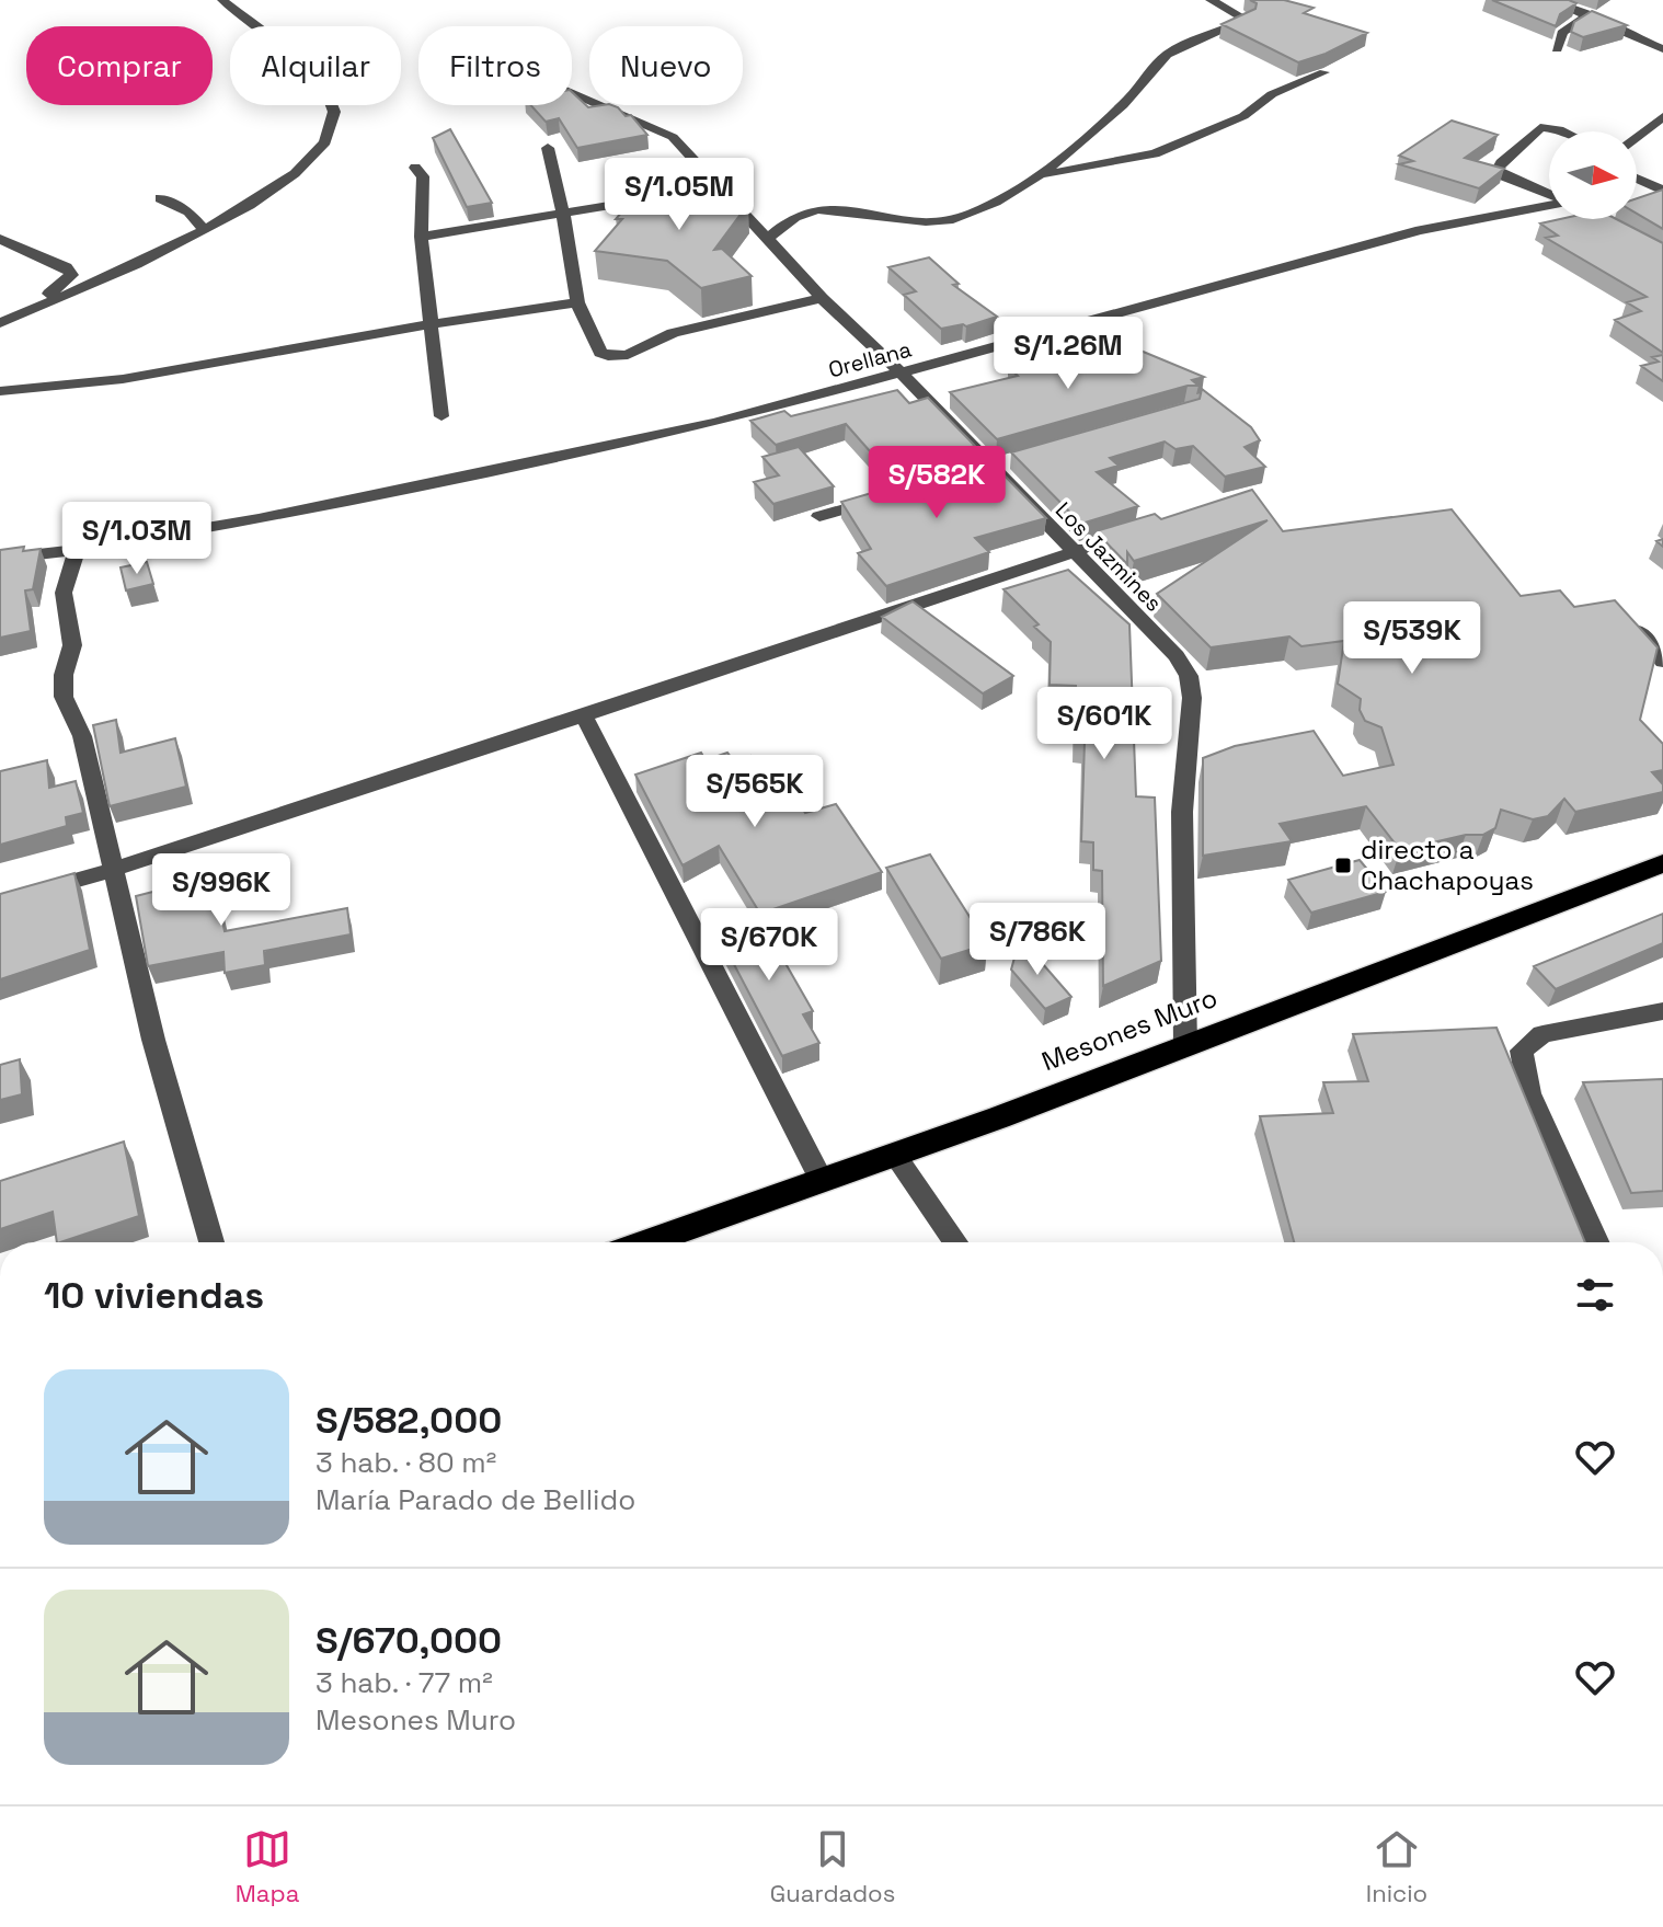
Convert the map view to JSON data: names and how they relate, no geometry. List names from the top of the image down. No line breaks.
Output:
{"streets":{"highway":["Mesones Muro"],"street":["Orellana","Los Jazmines"]},"crossings":[["Orellana","Los Jazmines"],["Los Jazmines","Mesones Muro"]],"places":{"transit":["directo a Chachapoyas"]},"north":"right","page":{"chip":["Comprar","Alquilar","Filtros","Nuevo"],"price":["S/1.05M","S/1.26M","S/582K","S/1.03M","S/539K","S/601K","S/565K","S/996K","S/786K","S/670K"],"heading":"10 viviendas","list":[{"name":"S/582,000","note":"3 hab. · 80 m² · María Parado de Bellido"},{"name":"S/670,000","note":"3 hab. · 77 m² · Mesones Muro"}],"tabs":["Mapa","Guardados","Inicio"]}}
